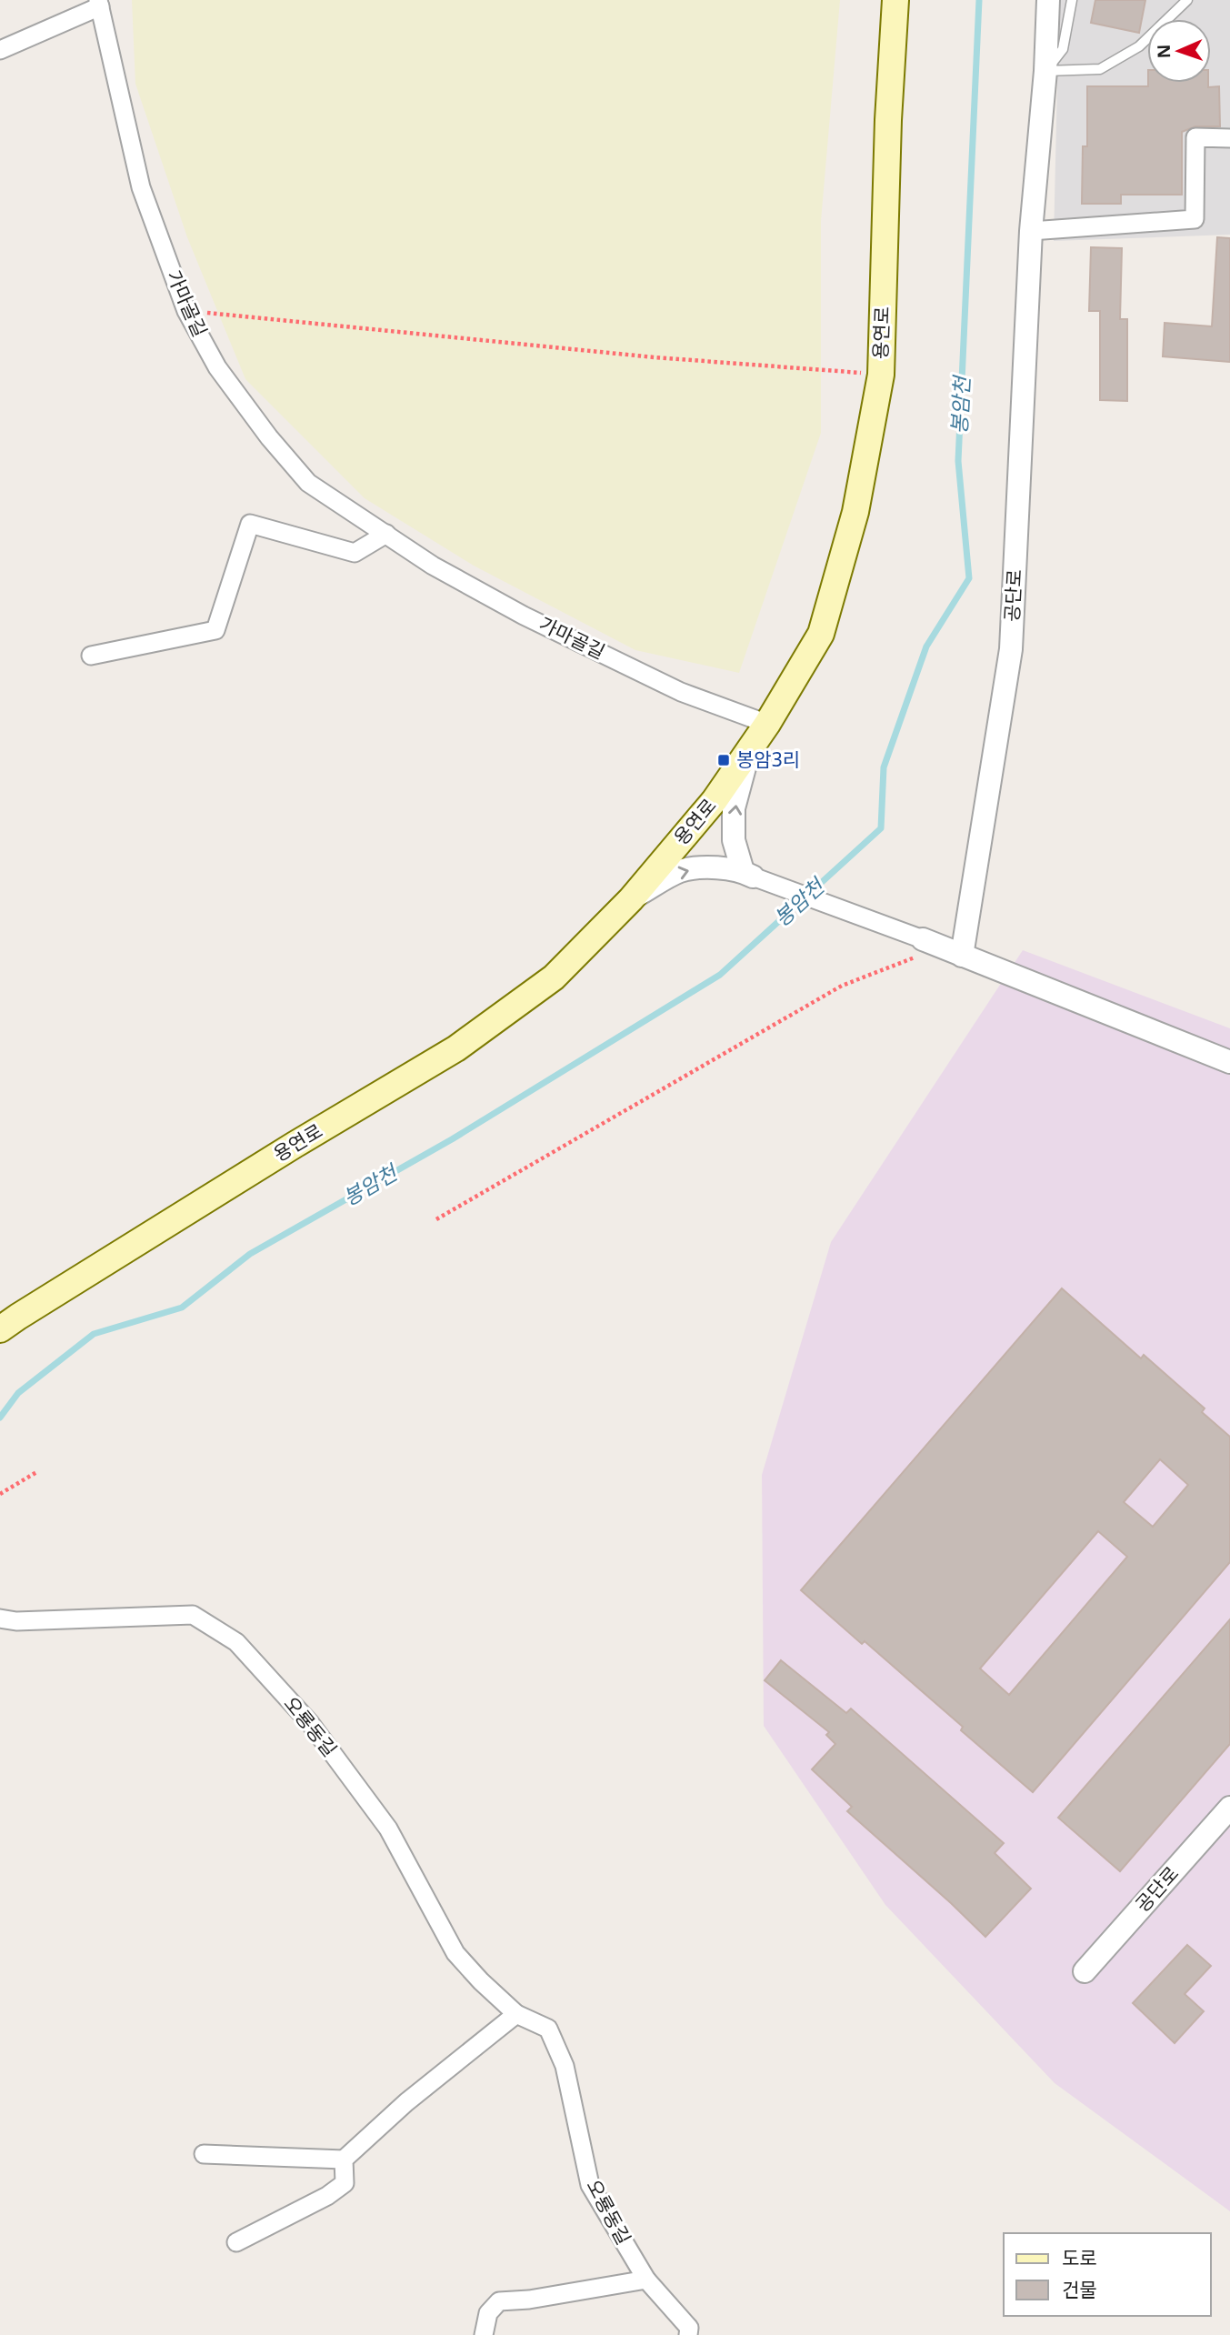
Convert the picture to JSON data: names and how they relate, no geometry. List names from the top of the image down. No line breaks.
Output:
{"streets":{"main road":["용연로"],"street":["가마골길","공단로","오룡동길"]},"crossings":[["가마골길","용연로"]],"water":["봉암천"],"places":{"transit":["봉암3리"]},"legend":["도로","건물"],"north":"left"}
